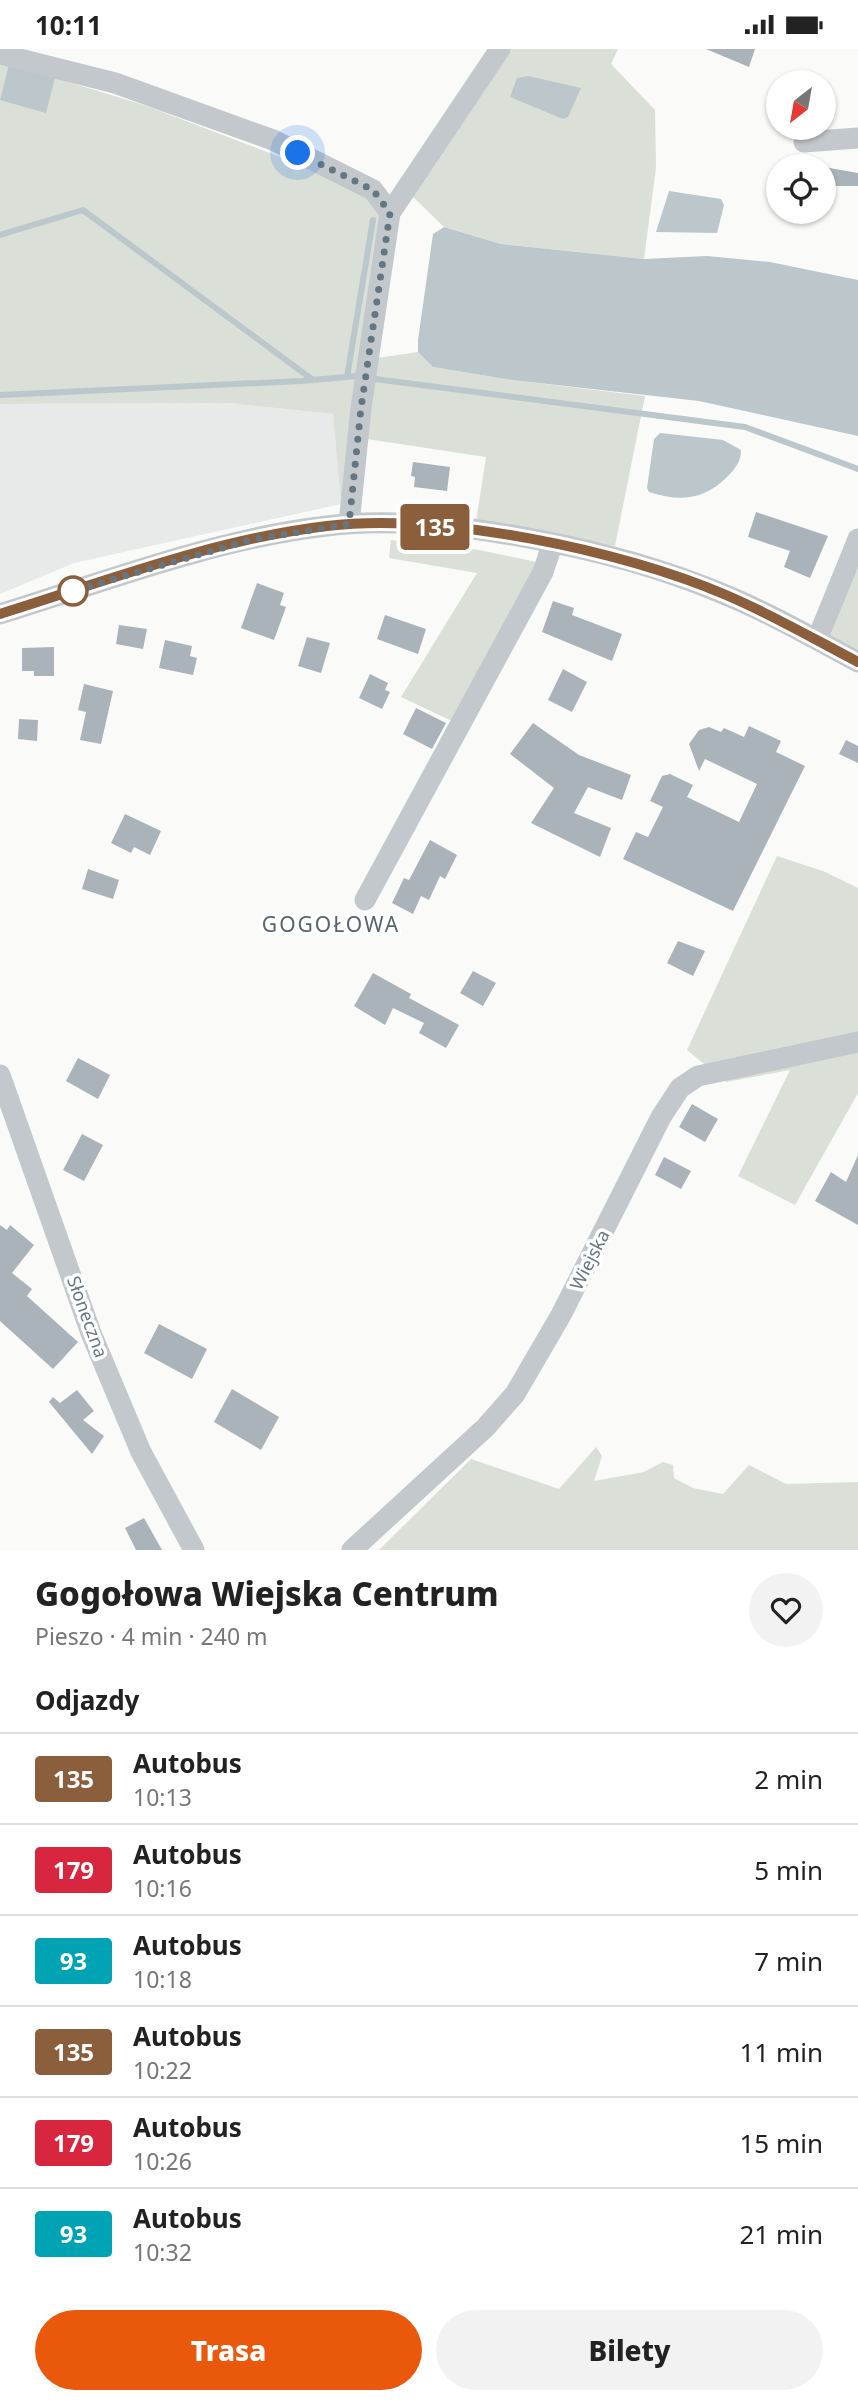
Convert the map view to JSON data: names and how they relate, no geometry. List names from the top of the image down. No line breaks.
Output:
{"streets":{"street":["Wiejska","Słoneczna"]},"districts":["GOGOŁOWA"],"lines":["bus line 135"],"north":"bottom left","page":{"status":"10:11","on_map":"135","heading":[["Gogołowa Wiejska Centrum","Pieszo · 4 min · 240 m"],"Odjazdy"],"list":[{"mark":"135","name":"Autobus","note":"10:13","value":"2 min"},{"mark":"179","name":"Autobus","note":"10:16","value":"5 min"},{"mark":"93","name":"Autobus","note":"10:18","value":"7 min"},{"mark":"135","name":"Autobus","note":"10:22","value":"11 min"},{"mark":"179","name":"Autobus","note":"10:26","value":"15 min"},{"mark":"93","name":"Autobus","note":"10:32","value":"21 min"}],"buttons":["Trasa","Bilety"]}}
